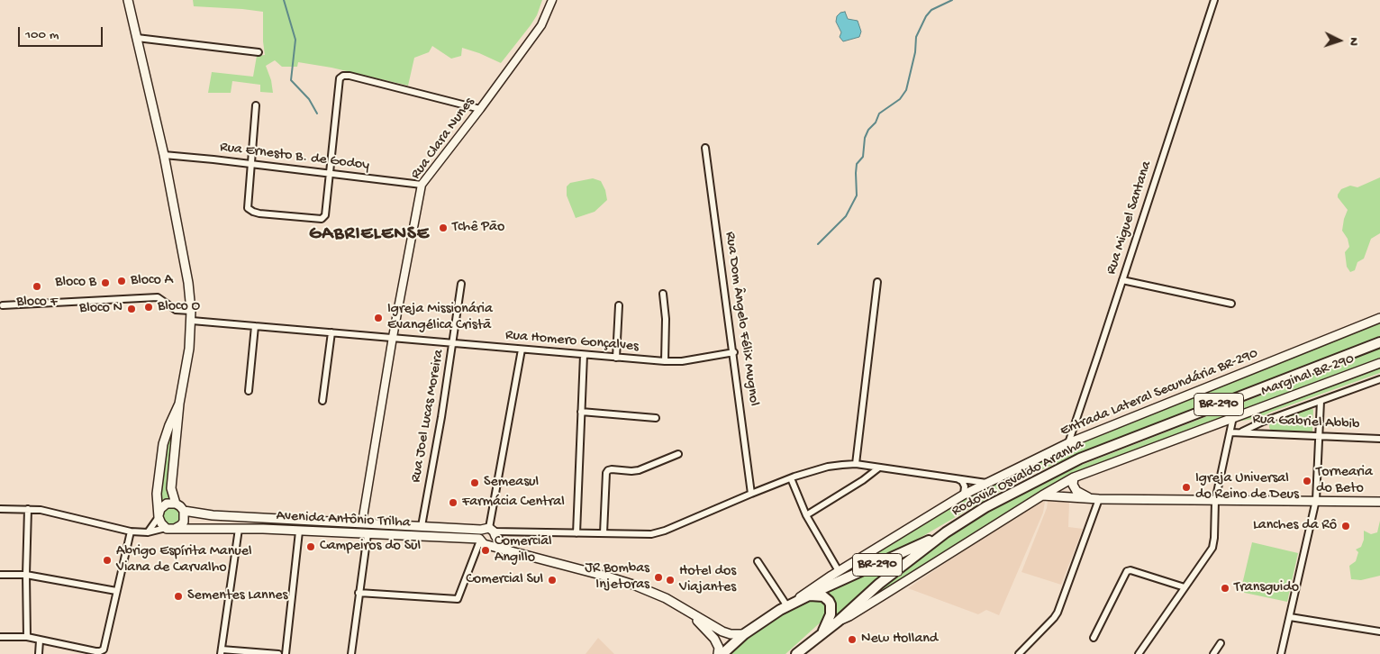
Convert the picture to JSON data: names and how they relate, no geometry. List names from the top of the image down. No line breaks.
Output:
{"streets":{"highway":["BR-290","Rodovia Osvaldo Aranha"],"main road":["Marginal BR-290","Entrada Lateral Secundária BR-290","Avenida Antônio Trilha"],"street":["Rua Clara Nunes","Rua Ernesto B. de Godoy","Rua Miguel Santana","Rua Dom Ângelo Félix Mugnol","Rua Homero Gonçalves","Rua Joel Lucas Moreira","Rua Gabriel Abbib"]},"crossings":[["Rua Clara Nunes","Rua Ernesto B. de Godoy"],["Rua Clara Nunes","Rua Homero Gonçalves"],["Rua Clara Nunes","Avenida Antônio Trilha"],["Rua Miguel Santana","Entrada Lateral Secundária BR-290"],["Rua Dom Ângelo Félix Mugnol","Rua Homero Gonçalves"],["Rua Homero Gonçalves","Rua Joel Lucas Moreira"],["Marginal BR-290","Rodovia Osvaldo Aranha"],["Entrada Lateral Secundária BR-290","Rodovia Osvaldo Aranha"],["Rua Joel Lucas Moreira","Avenida Antônio Trilha"],["Rodovia Osvaldo Aranha","Avenida Antônio Trilha"]],"districts":["GABRIELENSE"],"places":["Tchê Pão","Bloco A","Bloco B","Bloco F","Bloco O","Bloco N","Igreja Missionária Evangélica Cristã","Tornearia do Beto","Semeasul","Igreja Universal do Reino de Deus","Farmácia Central","Lanches da Rô","Campeiros do Sul","Comercial Angillo","Abrigo Espírita Manuel Viana de Carvalho","JR Bombas Injetoras","Comercial Sul","Hotel dos Viajantes","Transguido","Sementes Lannes","New Holland"],"scale_bar":"100 m","north":"right"}
